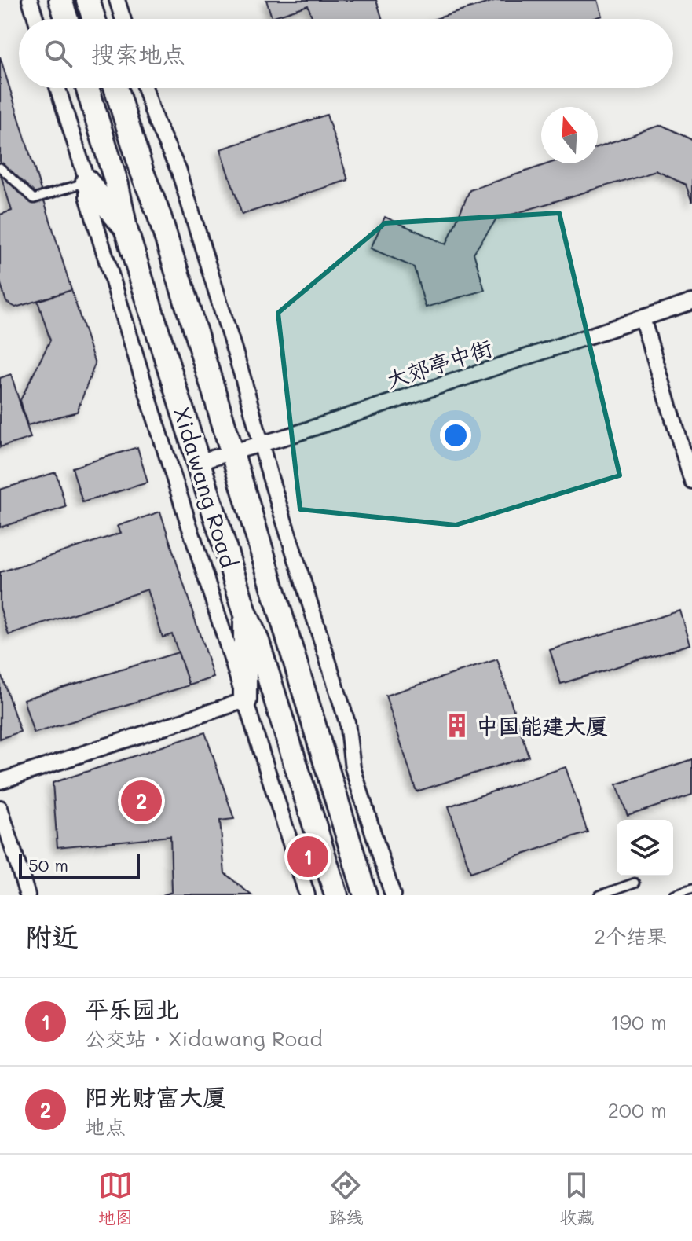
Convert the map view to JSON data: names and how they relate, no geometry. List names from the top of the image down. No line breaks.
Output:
{"streets":{"main road":["Xidawang Road"],"street":["大郊亭中街"]},"crossings":[["大郊亭中街","Xidawang Road"]],"places":{"building":["中国能建大厦"]},"scale_bar":"50 m","north":"top","page":{"search":"搜索地点","pins":["2","1"],"scale":"50 m","heading":["附近","2个结果"],"list":[{"mark":"1","name":"平乐园北","note":"公交站 · Xidawang Road","value":"190 m"},{"mark":"2","name":"阳光财富大厦","note":"地点","value":"200 m"}],"nav":["地图","路线","收藏"]}}
